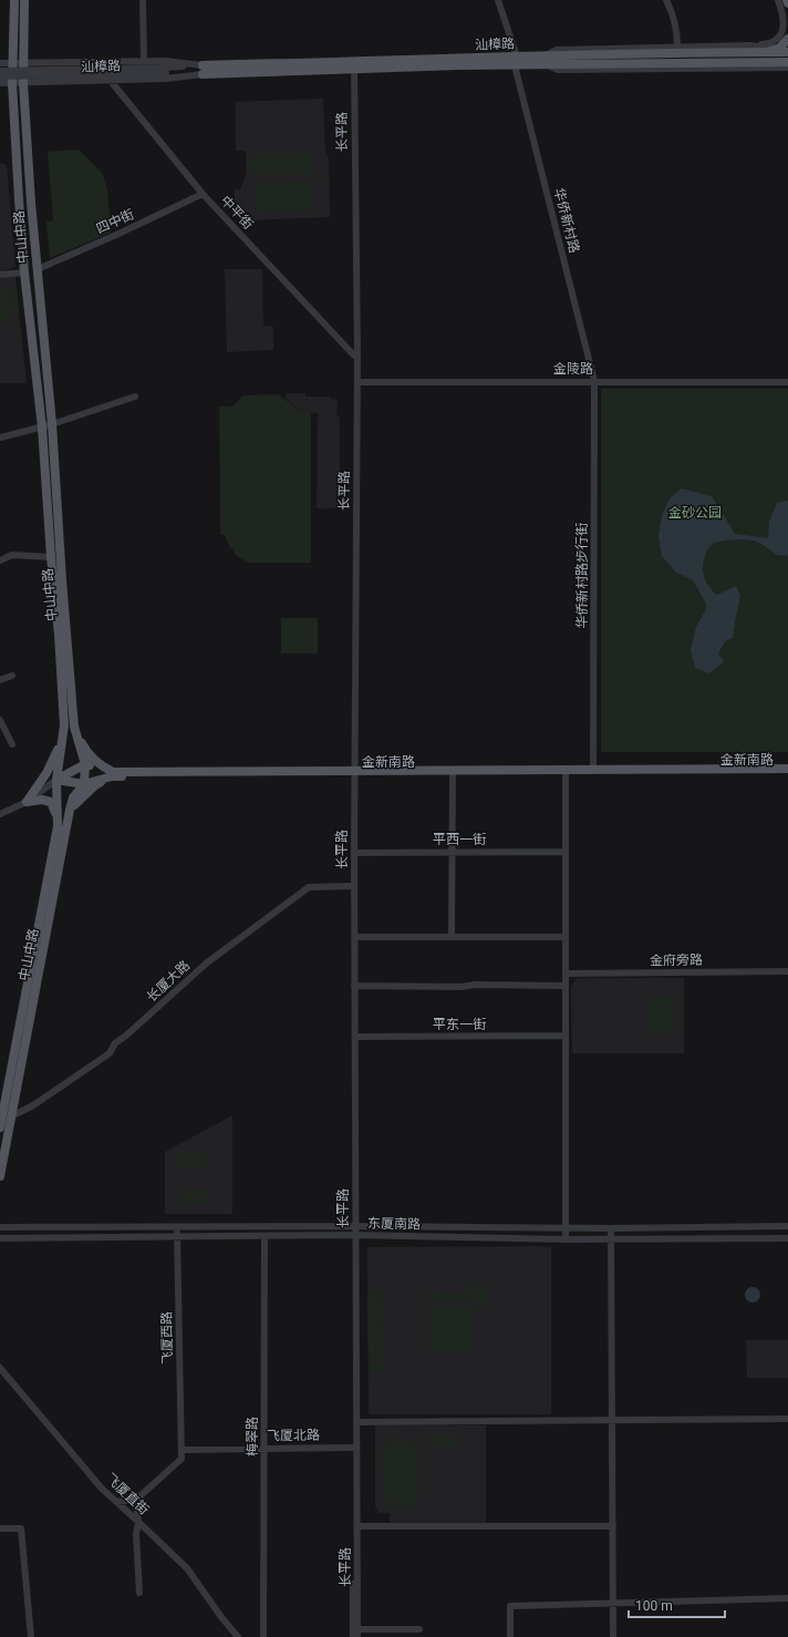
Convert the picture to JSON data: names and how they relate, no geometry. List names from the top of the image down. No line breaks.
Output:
{"streets":{"main road":["汕樟路","中山中路","金新南路"],"street":["长平路","中平街","华侨新村路","四中街","金陵路","华侨新村路步行街","平西一街","金府旁路","长厦大路","平东一街","东厦南路","飞厦西路","飞厦北路","梅翠路","飞厦直街"]},"crossings":[["汕樟路","长平路"],["汕樟路","中平街"],["汕樟路","华侨新村路"],["汕樟路","中山中路"],["长平路","中平街"],["长平路","金陵路"],["长平路","金新南路"],["长平路","平西一街"],["长平路","长厦大路"],["长平路","平东一街"],["长平路","东厦南路"],["长平路","飞厦北路"],["中平街","四中街"],["华侨新村路","金陵路"],["华侨新村路","华侨新村路步行街"],["四中街","中山中路"],["中山中路","金新南路"],["中山中路","长厦大路"],["金陵路","华侨新村路步行街"],["华侨新村路步行街","金新南路"],["东厦南路","飞厦西路"],["东厦南路","梅翠路"],["飞厦西路","飞厦北路"],["飞厦北路","梅翠路"]],"parks":["金砂公园"],"scale_bar":"100 m"}
